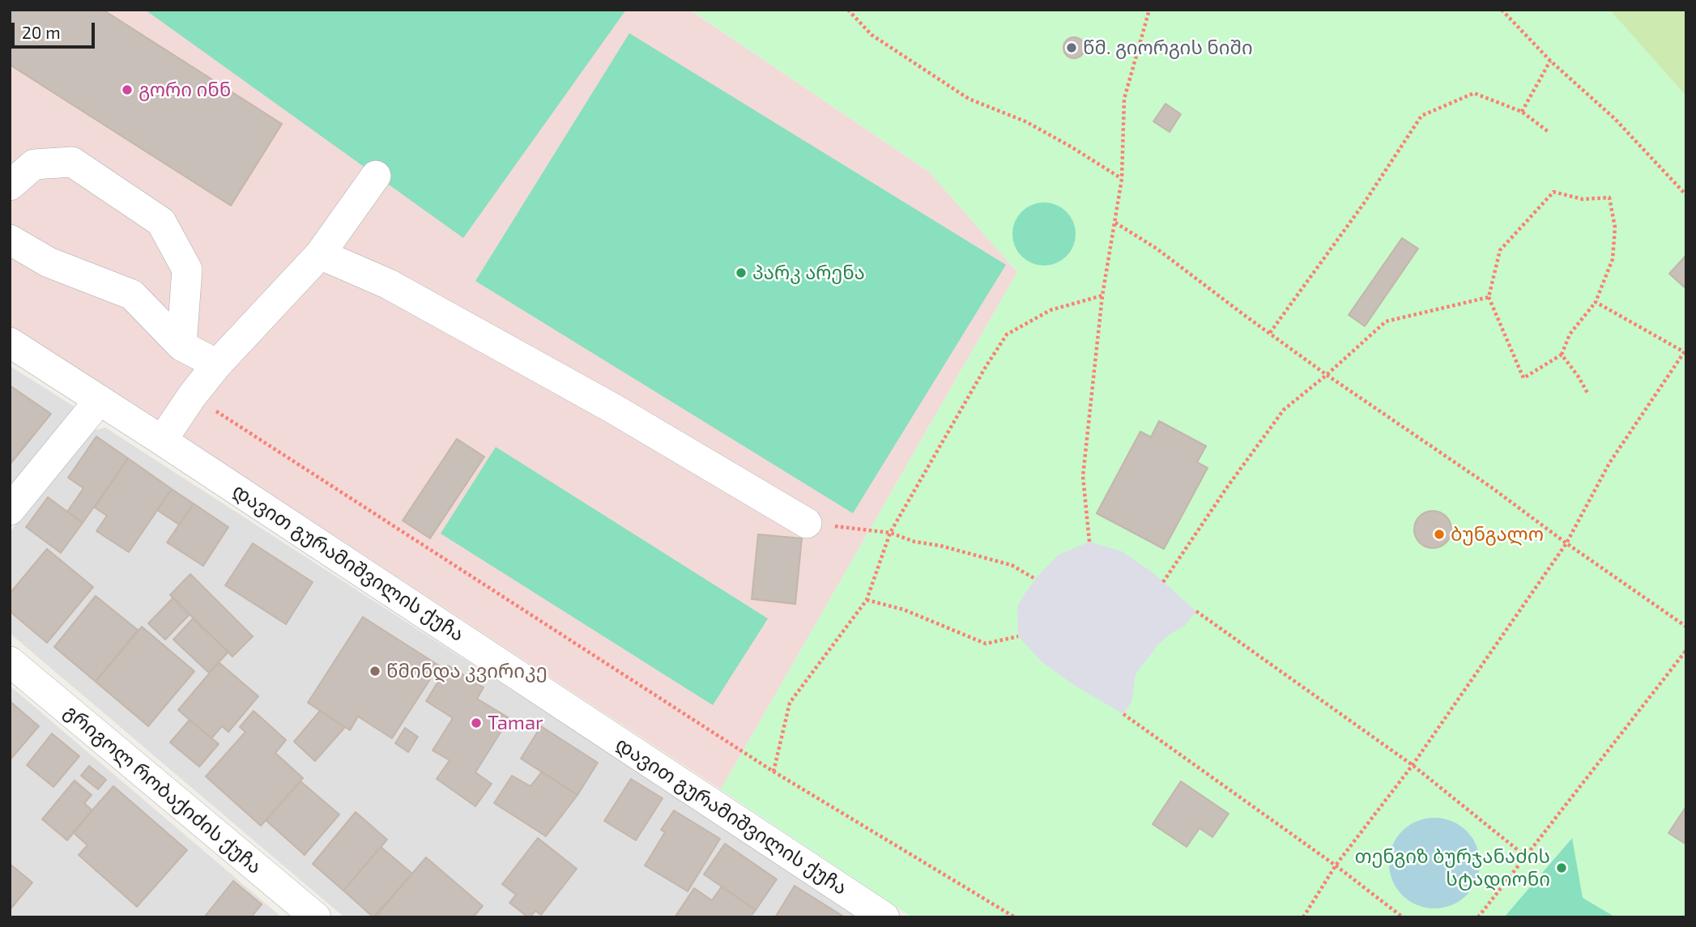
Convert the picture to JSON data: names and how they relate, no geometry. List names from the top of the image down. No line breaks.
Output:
{"streets":{"street":["დავით გურამიშვილის ქუჩა","გრიგოლ რობაქიძის ქუჩა"]},"places":["წმ. გიორგის ნიში","გორი ინნ","პარკ არენა","ბუნგალო","წმინდა კვირიკე","Tamar","თენგიზ ბურჯანაძის სტადიონი"],"scale_bar":"20 m"}
